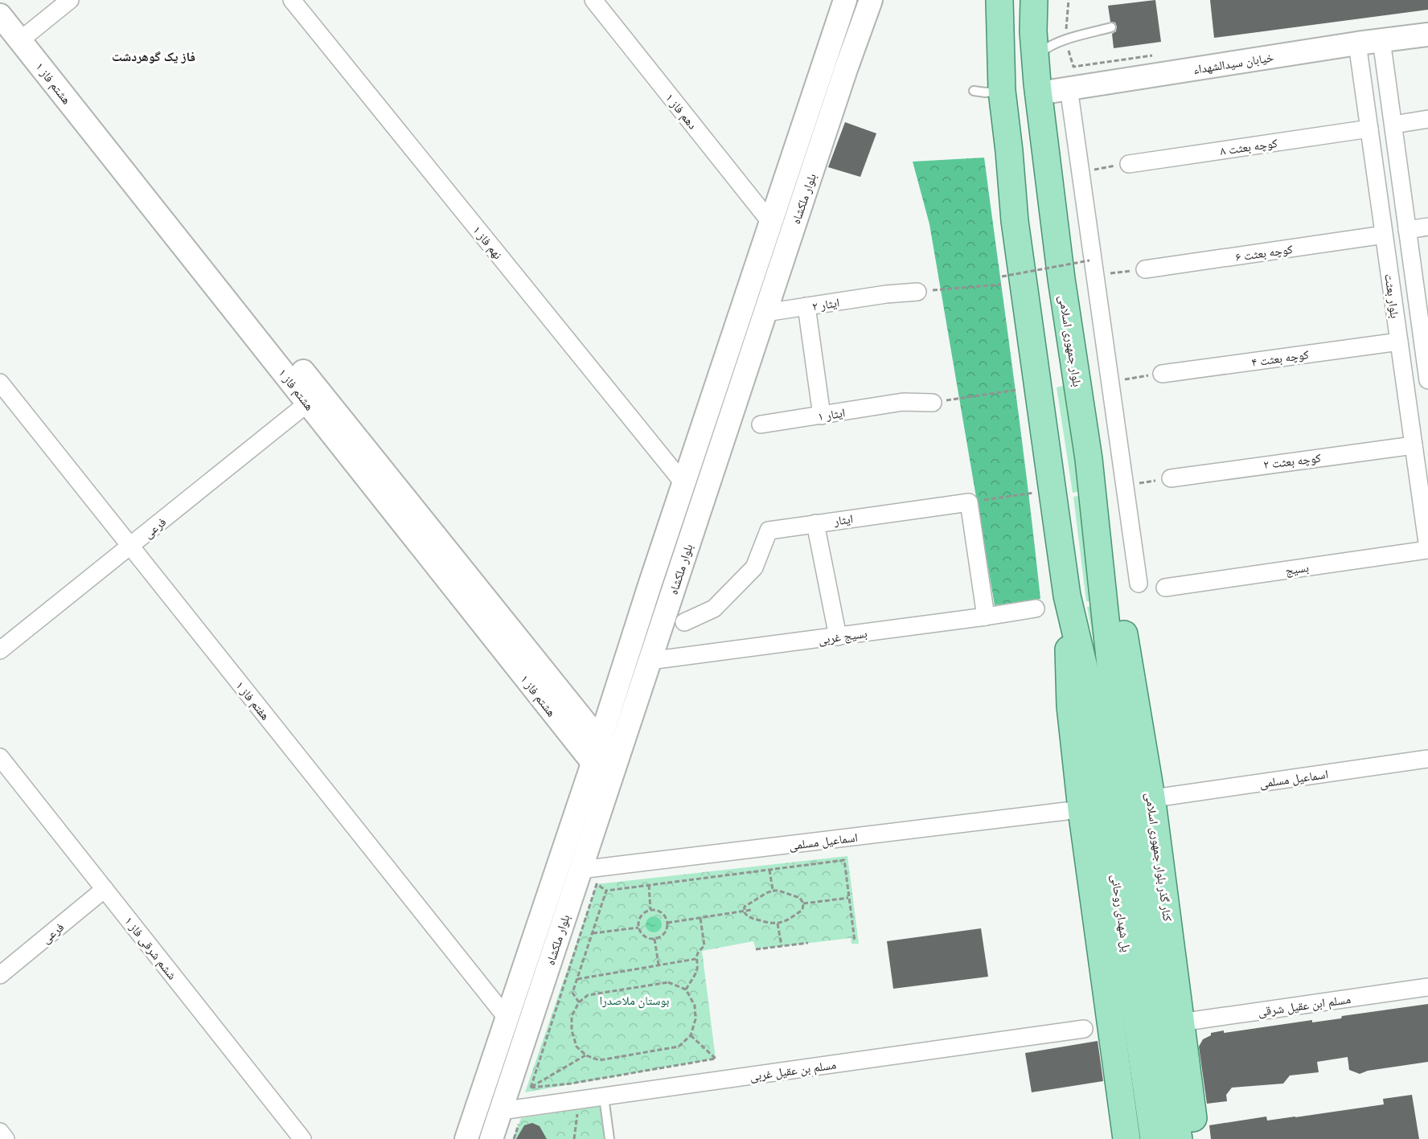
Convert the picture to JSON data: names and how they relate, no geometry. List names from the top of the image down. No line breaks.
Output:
{"streets":{"main road":["خیابان سیدالشهداء","هشتم فاز ۱","بلوار ملکشاه","بلوار جمهوری اسلامی","کنار گذر بلوار جمهوری اسلامی","پل شهدای روحانی"],"street":["دهم فاز ۱","کوچه بعثت ۸","نهم فاز ۱","کوچه بعثت ۶","بلوار بعثت","ایثار ۲","کوچه بعثت ۴","ایثار ۱","کوچه بعثت ۲","ایثار","فرعی","بسیج","بسیج غربی","هفتم فاز ۱","اسماعیل مسلمی","ششم شرقی فاز ۱","مسلم ابن عقیل شرقی","مسلم بن عقیل غربی"]},"crossings":[["خیابان سیدالشهداء","بلوار بعثت"],["خیابان سیدالشهداء","بلوار جمهوری اسلامی"],["هشتم فاز ۱","بلوار ملکشاه"],["هشتم فاز ۱","فرعی"],["دهم فاز ۱","بلوار ملکشاه"],["کوچه بعثت ۸","بلوار بعثت"],["بلوار ملکشاه","نهم فاز ۱"],["بلوار ملکشاه","ایثار ۲"],["بلوار ملکشاه","بسیج غربی"],["بلوار ملکشاه","هفتم فاز ۱"],["بلوار ملکشاه","اسماعیل مسلمی"],["بلوار ملکشاه","مسلم بن عقیل غربی"],["کوچه بعثت ۶","بلوار بعثت"],["بلوار بعثت","کوچه بعثت ۴"],["بلوار بعثت","کوچه بعثت ۲"],["بلوار بعثت","بسیج"],["بلوار جمهوری اسلامی","کنار گذر بلوار جمهوری اسلامی"],["بلوار جمهوری اسلامی","پل شهدای روحانی"],["فرعی","هفتم فاز ۱"],["فرعی","ششم شرقی فاز ۱"],["کنار گذر بلوار جمهوری اسلامی","مسلم ابن عقیل شرقی"]],"districts":["فاز یک گوهردشت"],"parks":["بوستان ملاصدرا"]}
